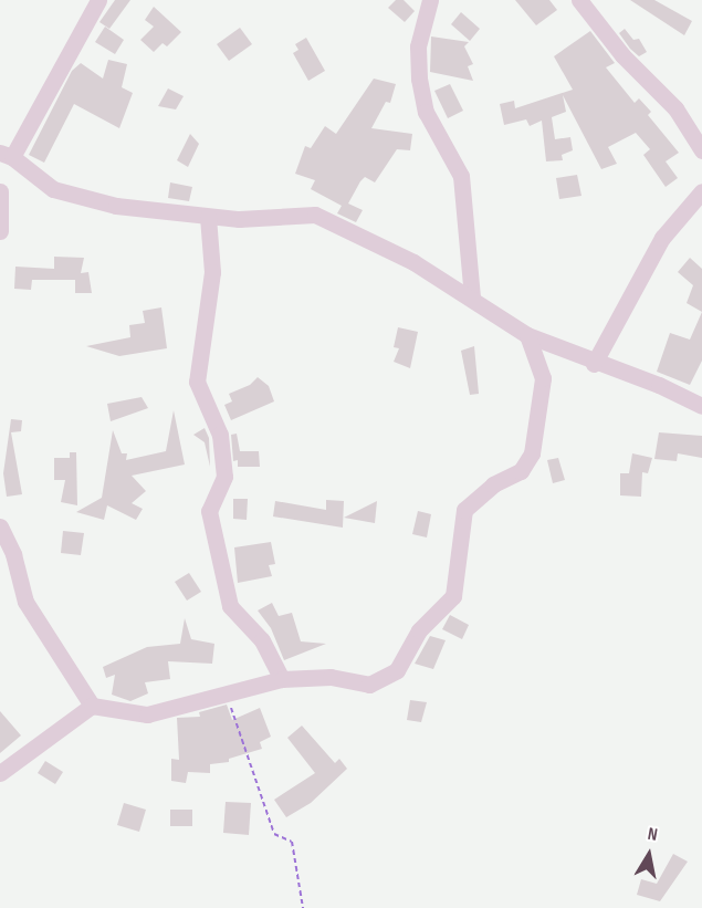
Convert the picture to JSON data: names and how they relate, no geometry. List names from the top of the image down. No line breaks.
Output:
{"north":"top"}
